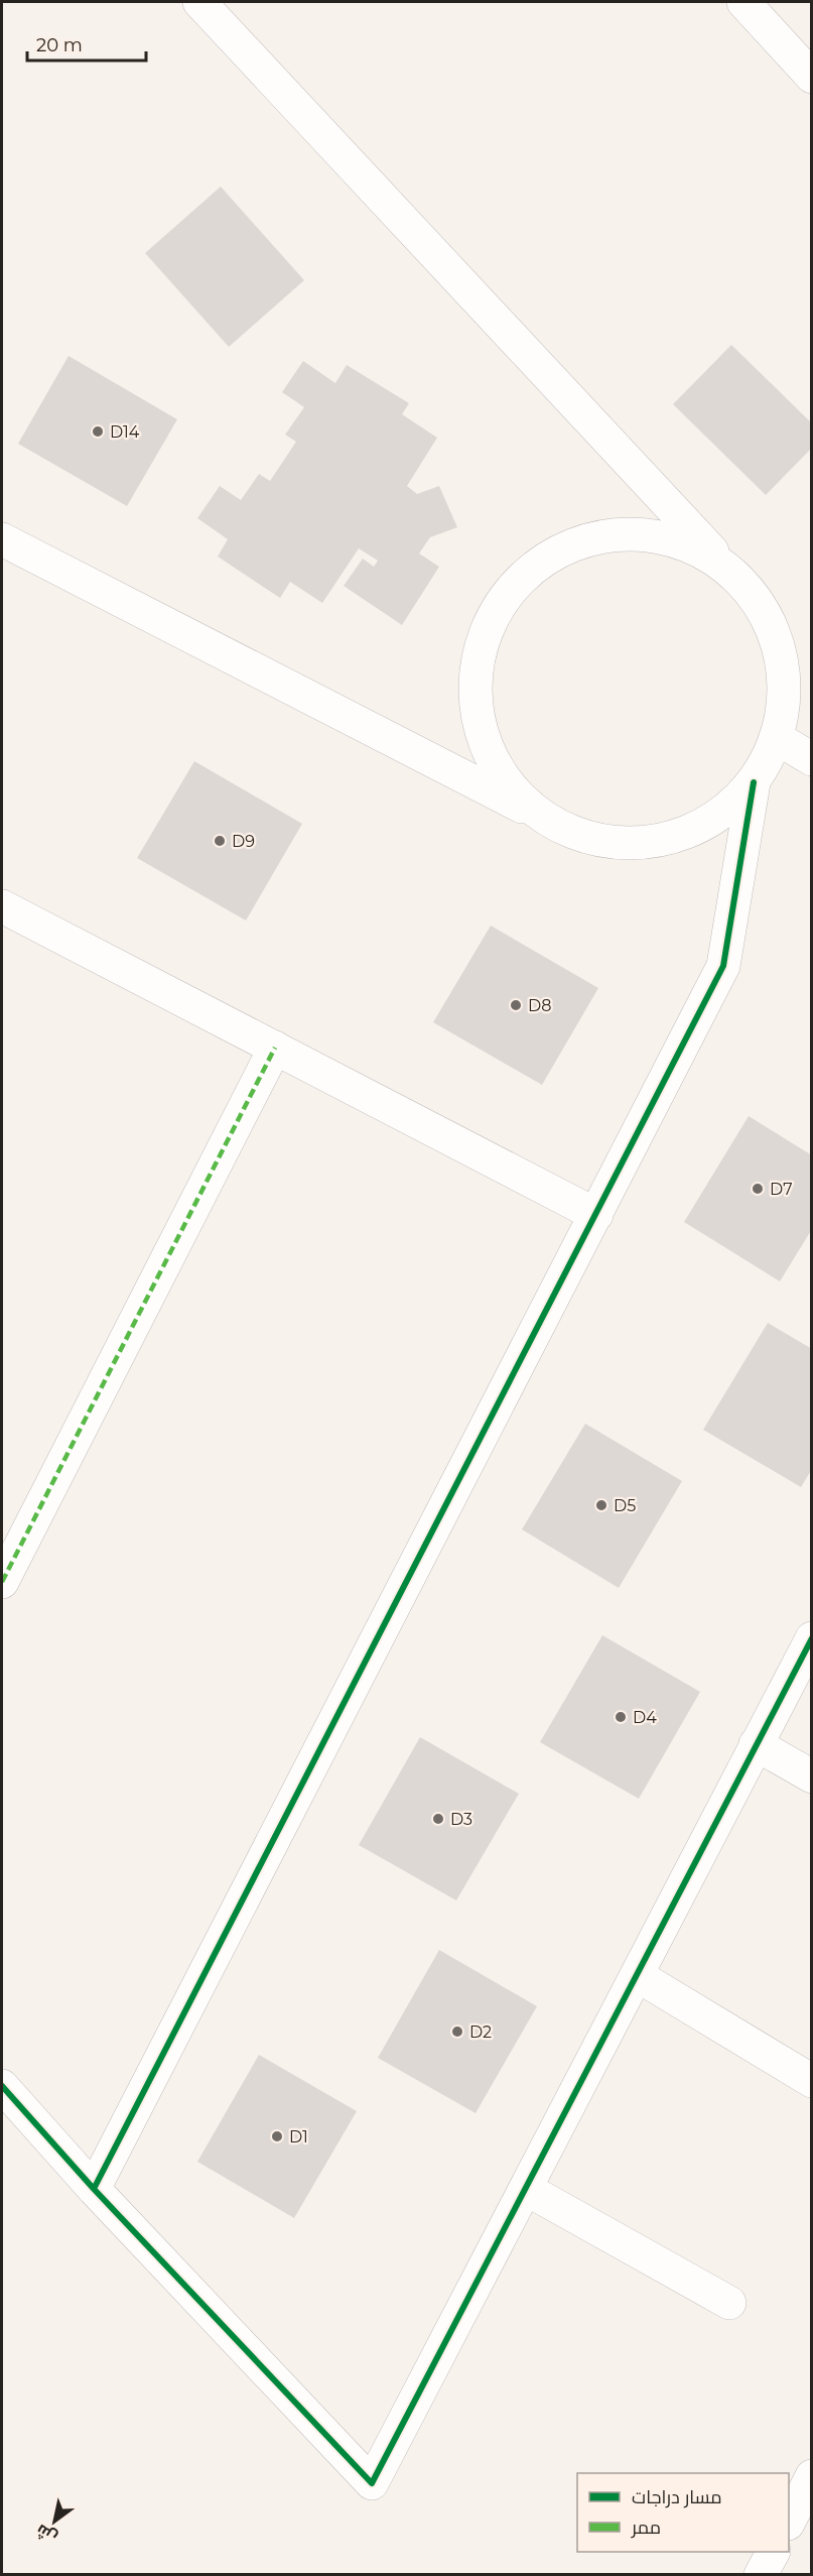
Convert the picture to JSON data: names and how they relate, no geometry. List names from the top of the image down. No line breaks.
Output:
{"places":["D14","D9","D8","D7","D5","D4","D3","D2","D1"],"legend":["مسار دراجات","ممر"],"scale_bar":"20 m","north":"bottom left"}
